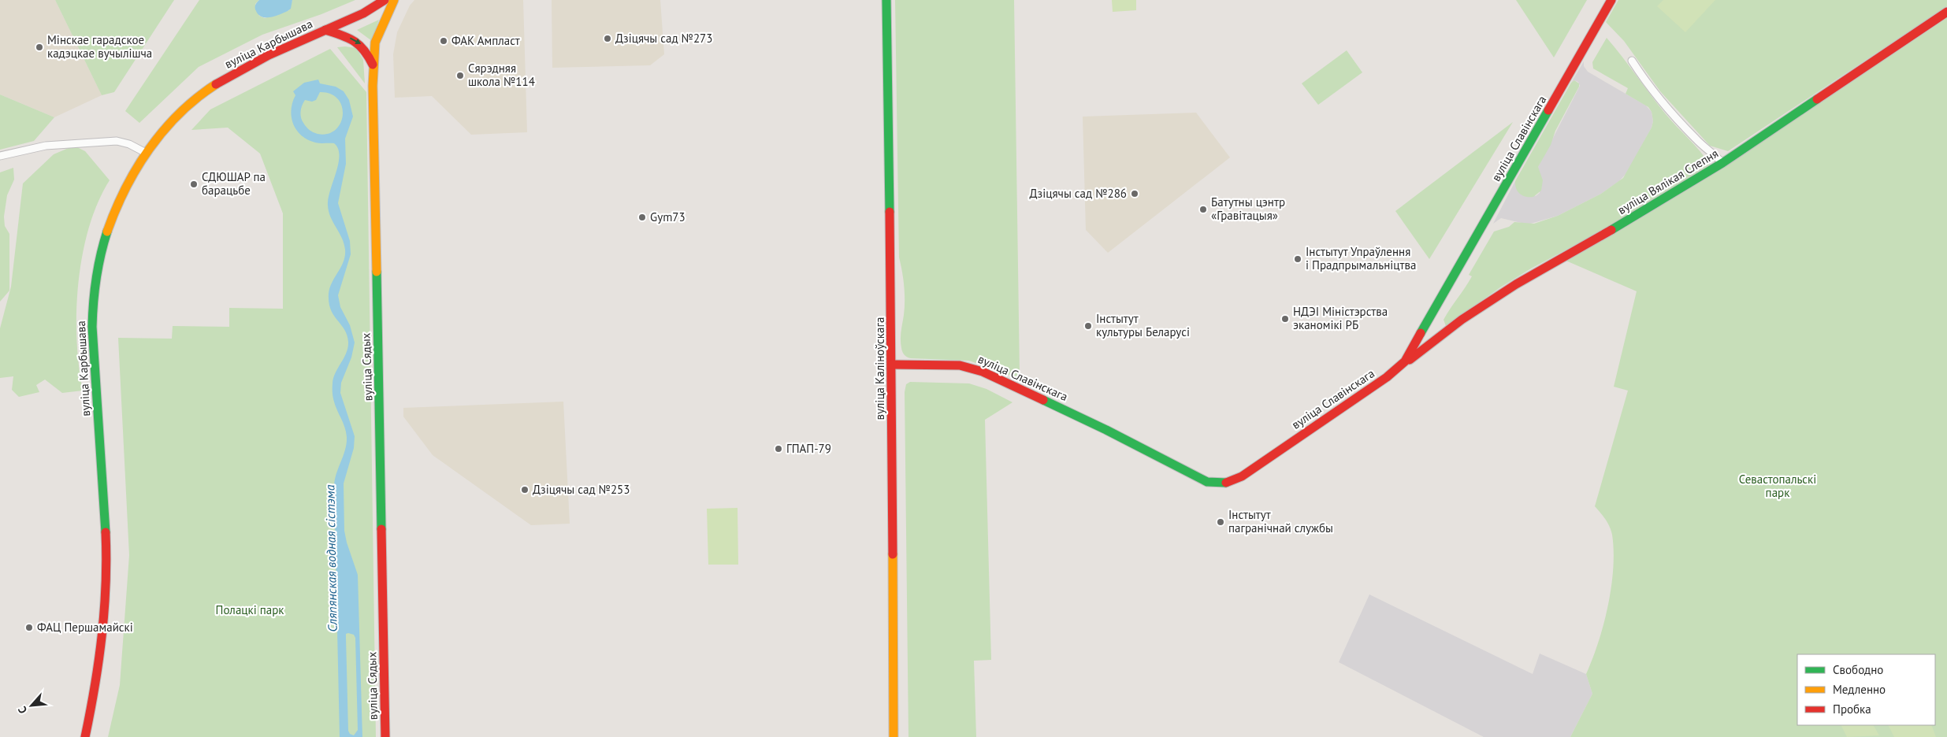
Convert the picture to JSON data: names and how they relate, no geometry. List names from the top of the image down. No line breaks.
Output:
{"streets":{"street":["вуліца Карбышава","вуліца Славінскага","вуліца Вялікая Слепня","вуліца Сядых","вуліца Каліноўскага"]},"crossings":[["вуліца Славінскага","вуліца Вялікая Слепня"],["вуліца Славінскага","вуліца Каліноўскага"]],"water":["Сляпянская водная сістэма"],"parks":["Севастопальскі парк","Полацкі парк"],"places":["Дзіцячы сад №273","ФАК Ампласт","Мінскае гарадское кадэцкае вучылішча","Сярэдняя школа №114","СДЮШАР па барацьбе","Дзіцячы сад №286","Батутны цэнтр «Гравітацыя»","Gym73","Інстытут Упраўлення і Прадпрымальніцтва","НДЭІ Міністэрства эканомікі РБ","Інстытут культуры Беларусі","ГПАП-79","Дзіцячы сад №253","Інстытут пагранічнай службы","ФАЦ Першамайскі"],"legend":["Свободно","Медленно","Пробка"],"north":"bottom left"}
